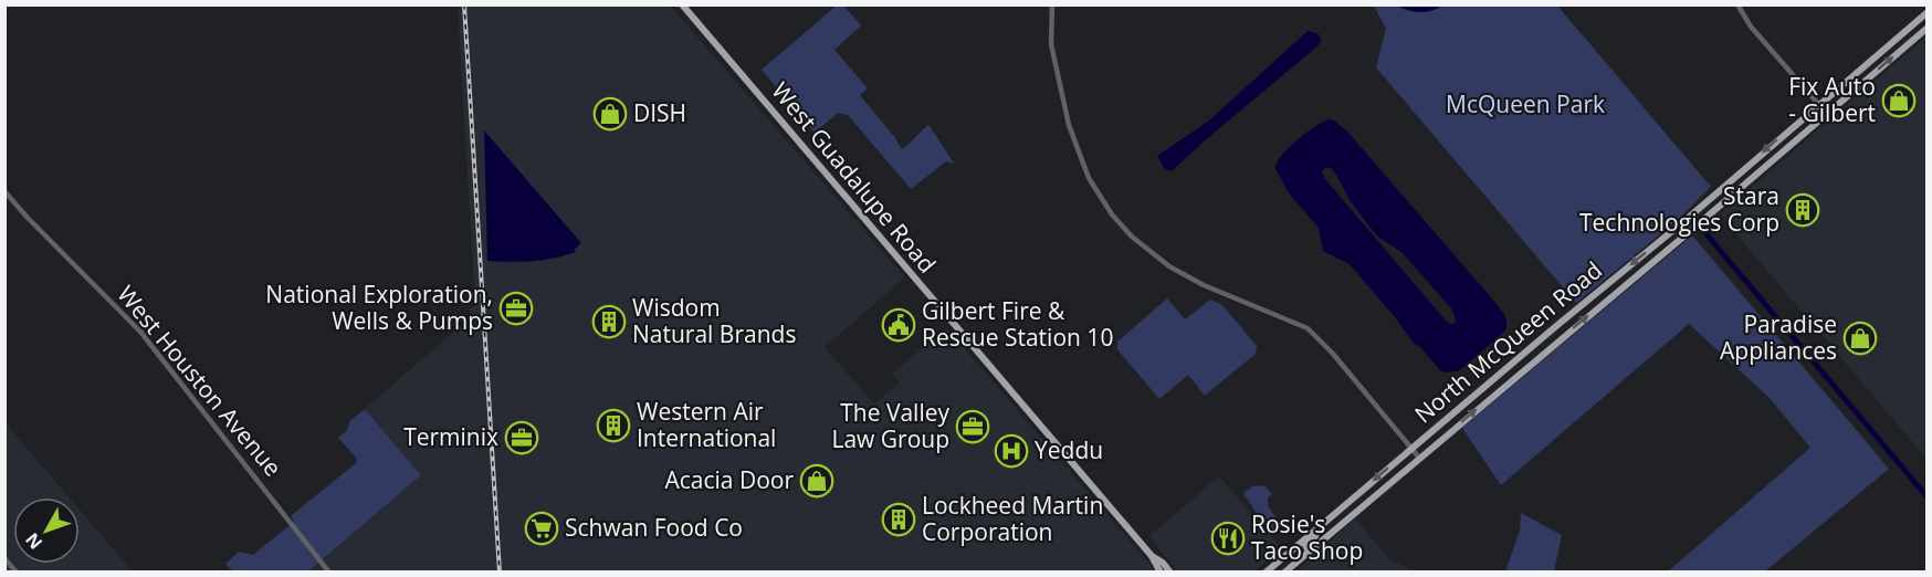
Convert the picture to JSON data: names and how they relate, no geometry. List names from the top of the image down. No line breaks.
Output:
{"streets":{"main road":["West Guadalupe Road","North McQueen Road"],"street":["West Houston Avenue"]},"parks":["McQueen Park"],"places":{"shop":["Fix Auto - Gilbert","DISH","Paradise Appliances","Acacia Door"],"building":["Stara Technologies Corp","Wisdom Natural Brands","Western Air International","Lockheed Martin Corporation"],"office":["National Exploration, Wells & Pumps","The Valley Law Group","Terminix"],"public building":["Gilbert Fire & Rescue Station 10"],"hospital":["Yeddu"],"supermarket":["Schwan Food Co"],"restaurant":["Rosie's Taco Shop"]},"north":"bottom left"}
